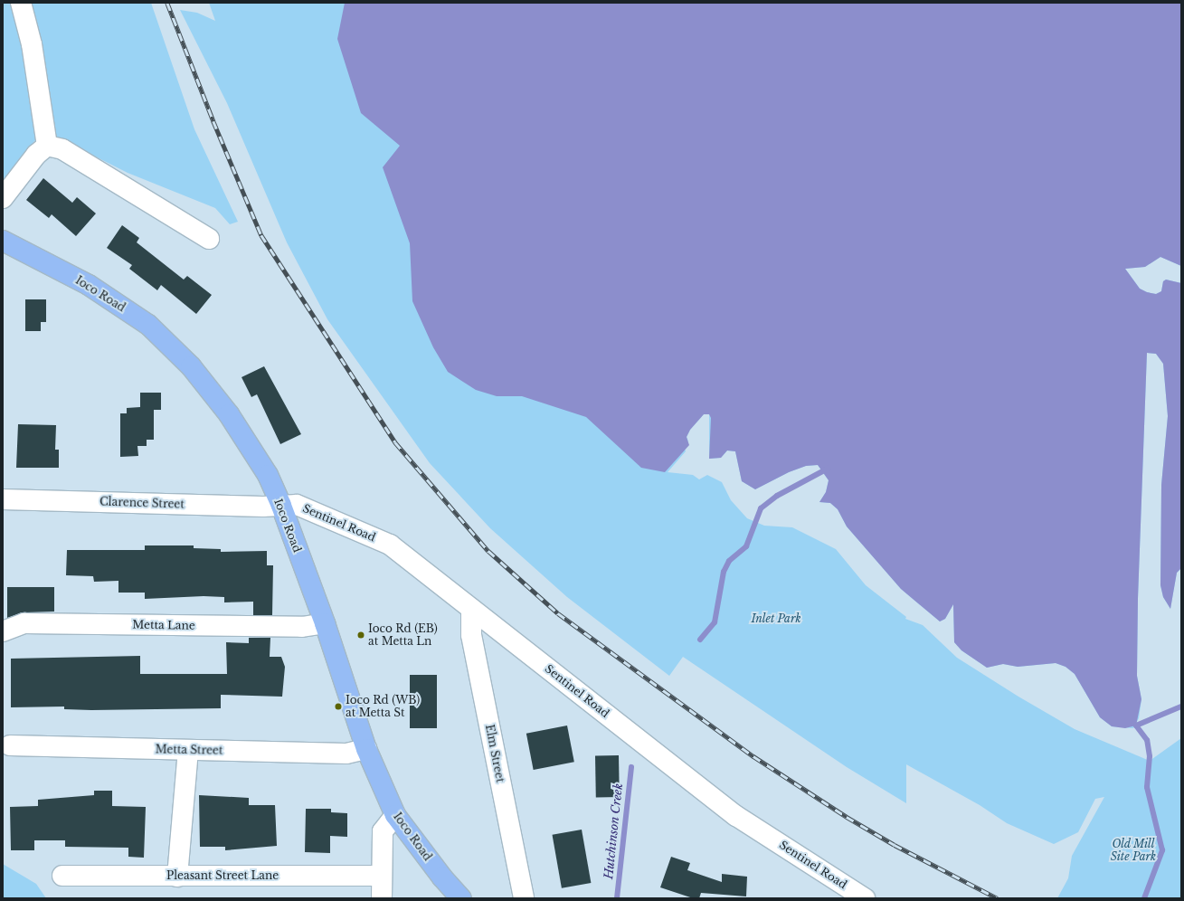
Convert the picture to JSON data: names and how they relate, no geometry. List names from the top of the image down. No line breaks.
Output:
{"streets":{"main road":["Ioco Road"],"street":["Clarence Street","Sentinel Road","Metta Lane","Metta Street","Elm Street","Pleasant Street Lane"]},"crossings":[["Ioco Road","Clarence Street"],["Ioco Road","Sentinel Road"],["Ioco Road","Metta Lane"],["Ioco Road","Metta Street"],["Clarence Street","Sentinel Road"],["Sentinel Road","Elm Street"]],"water":["Hutchinson Creek"],"parks":["Inlet Park","Old Mill Site Park"],"places":["Ioco Rd (EB) at Metta Ln","Ioco Rd (WB) at Metta St"]}
